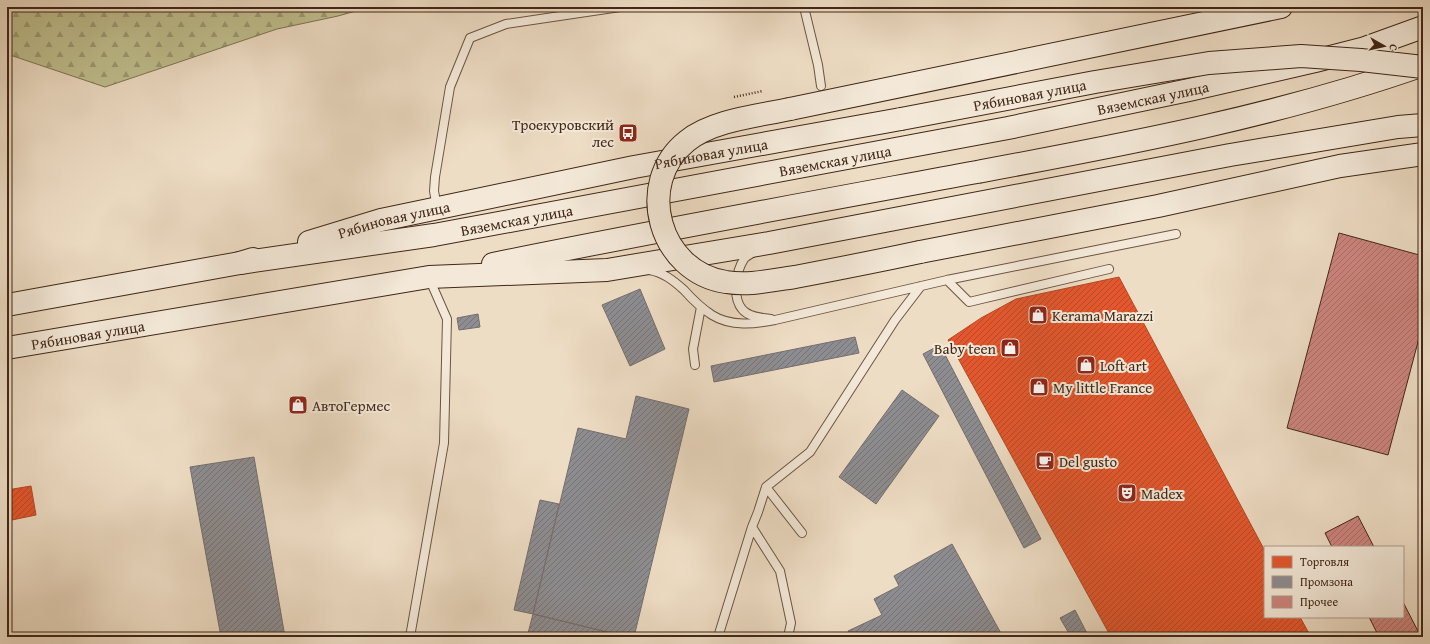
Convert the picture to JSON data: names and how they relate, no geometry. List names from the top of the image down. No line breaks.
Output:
{"streets":{"main road":["Рябиновая улица","Вяземская улица"]},"crossings":[["Рябиновая улица","Вяземская улица"]],"places":{"bus stop":["Троекуровский лес"],"shop":["Kerama Marazzi","Baby teen","Loft art","My little France","АвтоГермес"],"cafe":["Del gusto"],"theatre":["Madex"]},"legend":["Торговля","Промзона","Прочее"],"north":"right"}
